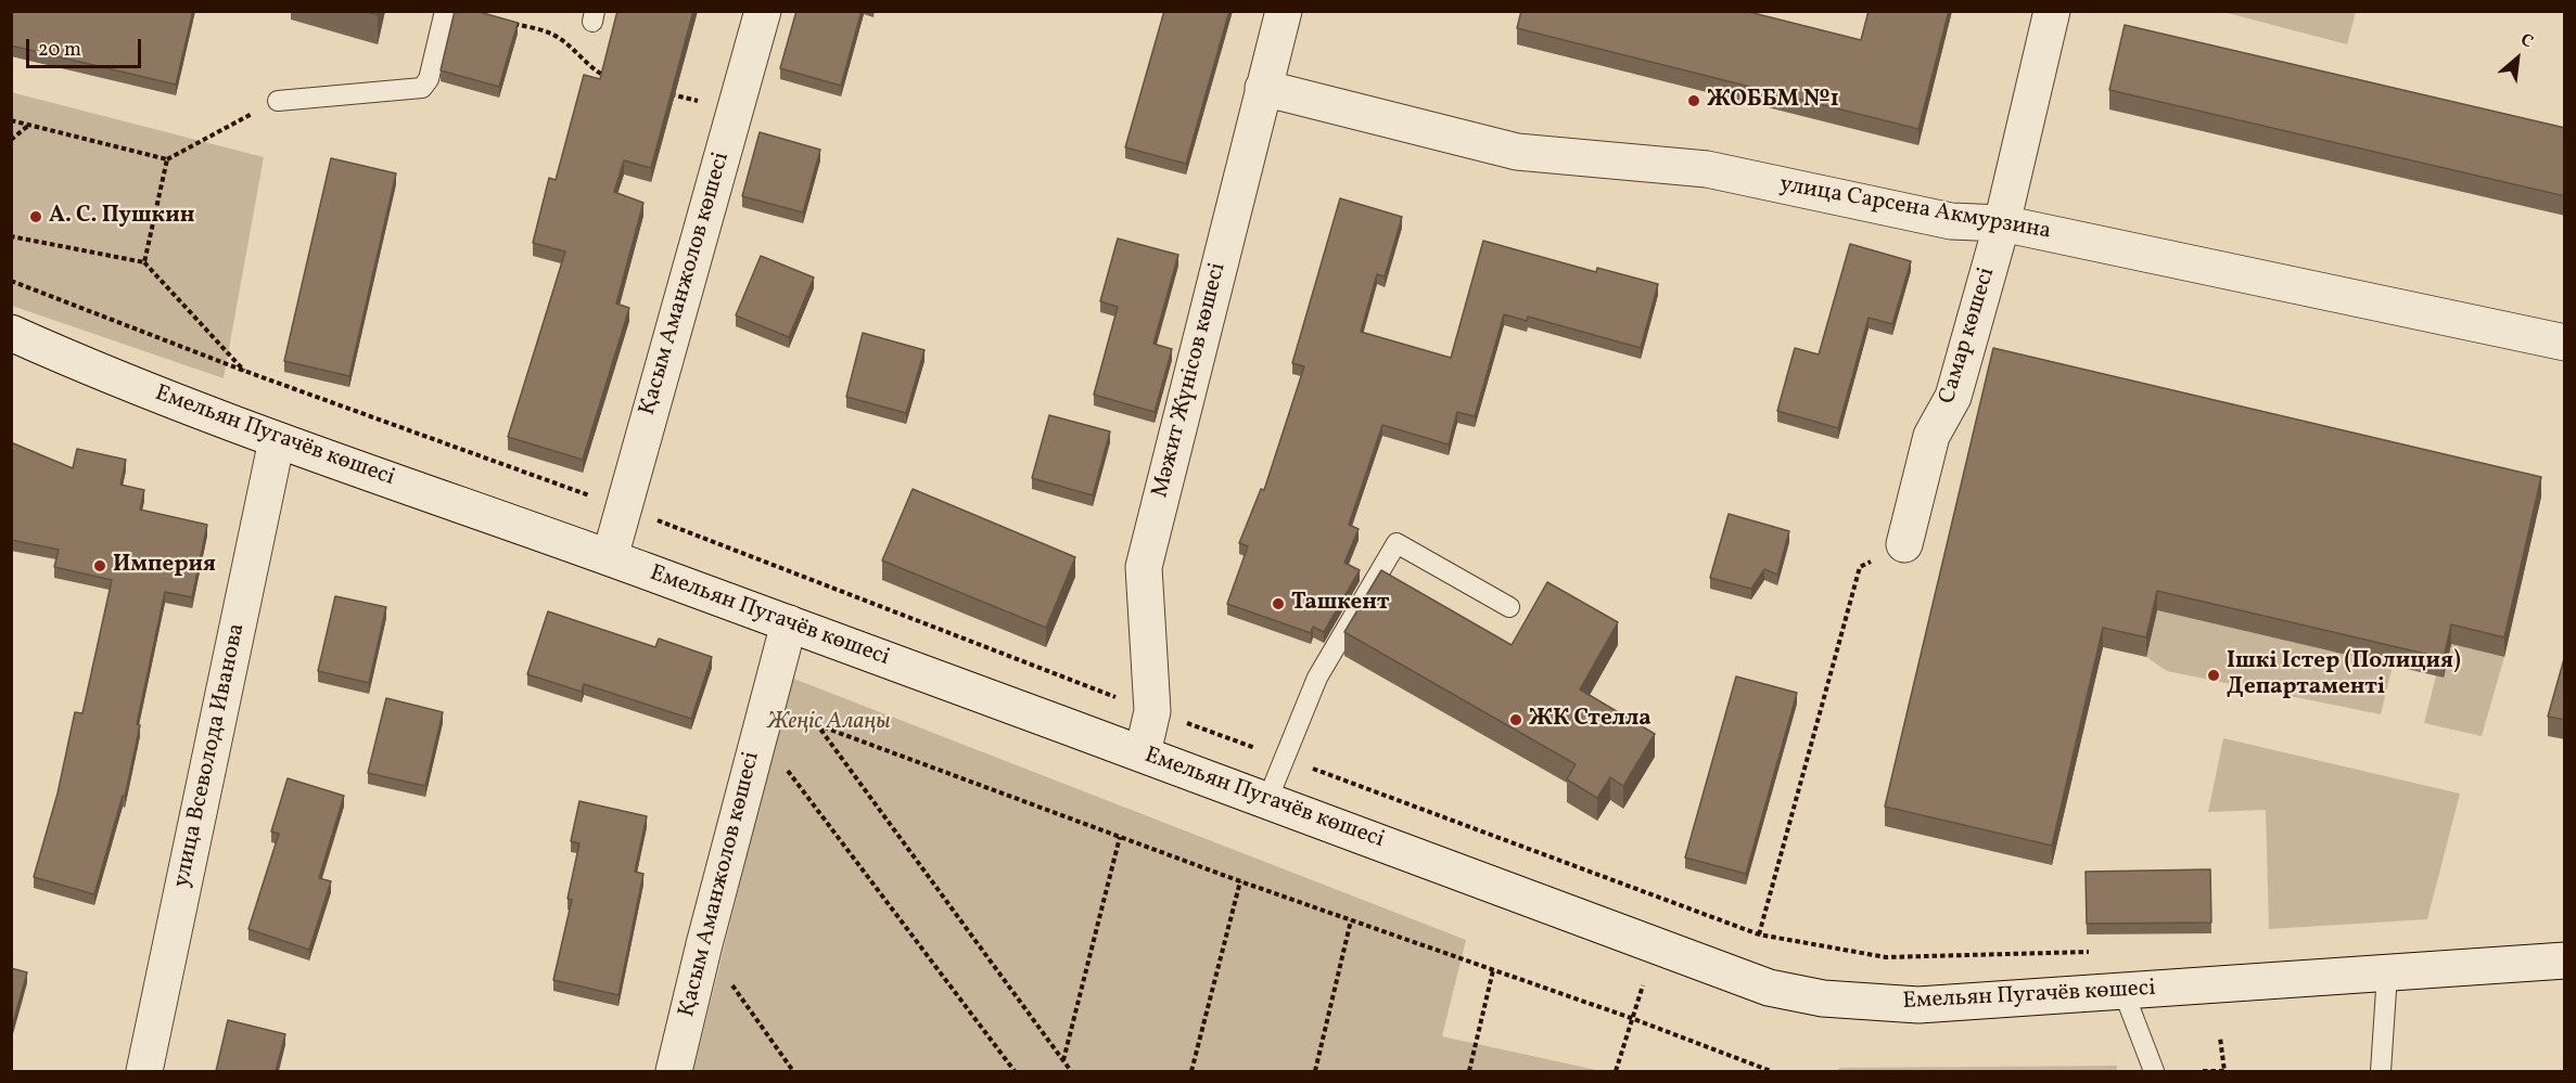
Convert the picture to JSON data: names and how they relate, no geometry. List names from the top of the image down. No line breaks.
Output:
{"streets":{"street":["улица Сарсена Акмурзина","Қасым Аманжолов көшесі","Самар көшесі","Мәжит Жүнісов көшесі","Емельян Пугачёв көшесі","улица Всеволода Иванова"]},"crossings":[["улица Сарсена Акмурзина","Самар көшесі"],["улица Сарсена Акмурзина","Мәжит Жүнісов көшесі"],["Қасым Аманжолов көшесі","Емельян Пугачёв көшесі"],["Мәжит Жүнісов көшесі","Емельян Пугачёв көшесі"],["Емельян Пугачёв көшесі","улица Всеволода Иванова"]],"parks":["Жеңіс Алаңы"],"places":["ЖОББМ №1","А. С. Пушкин","Империя","Ташкент","Ішкі Істер (Полиция) Департаменті","ЖК Стелла"],"scale_bar":"20 m","north":"top right"}
